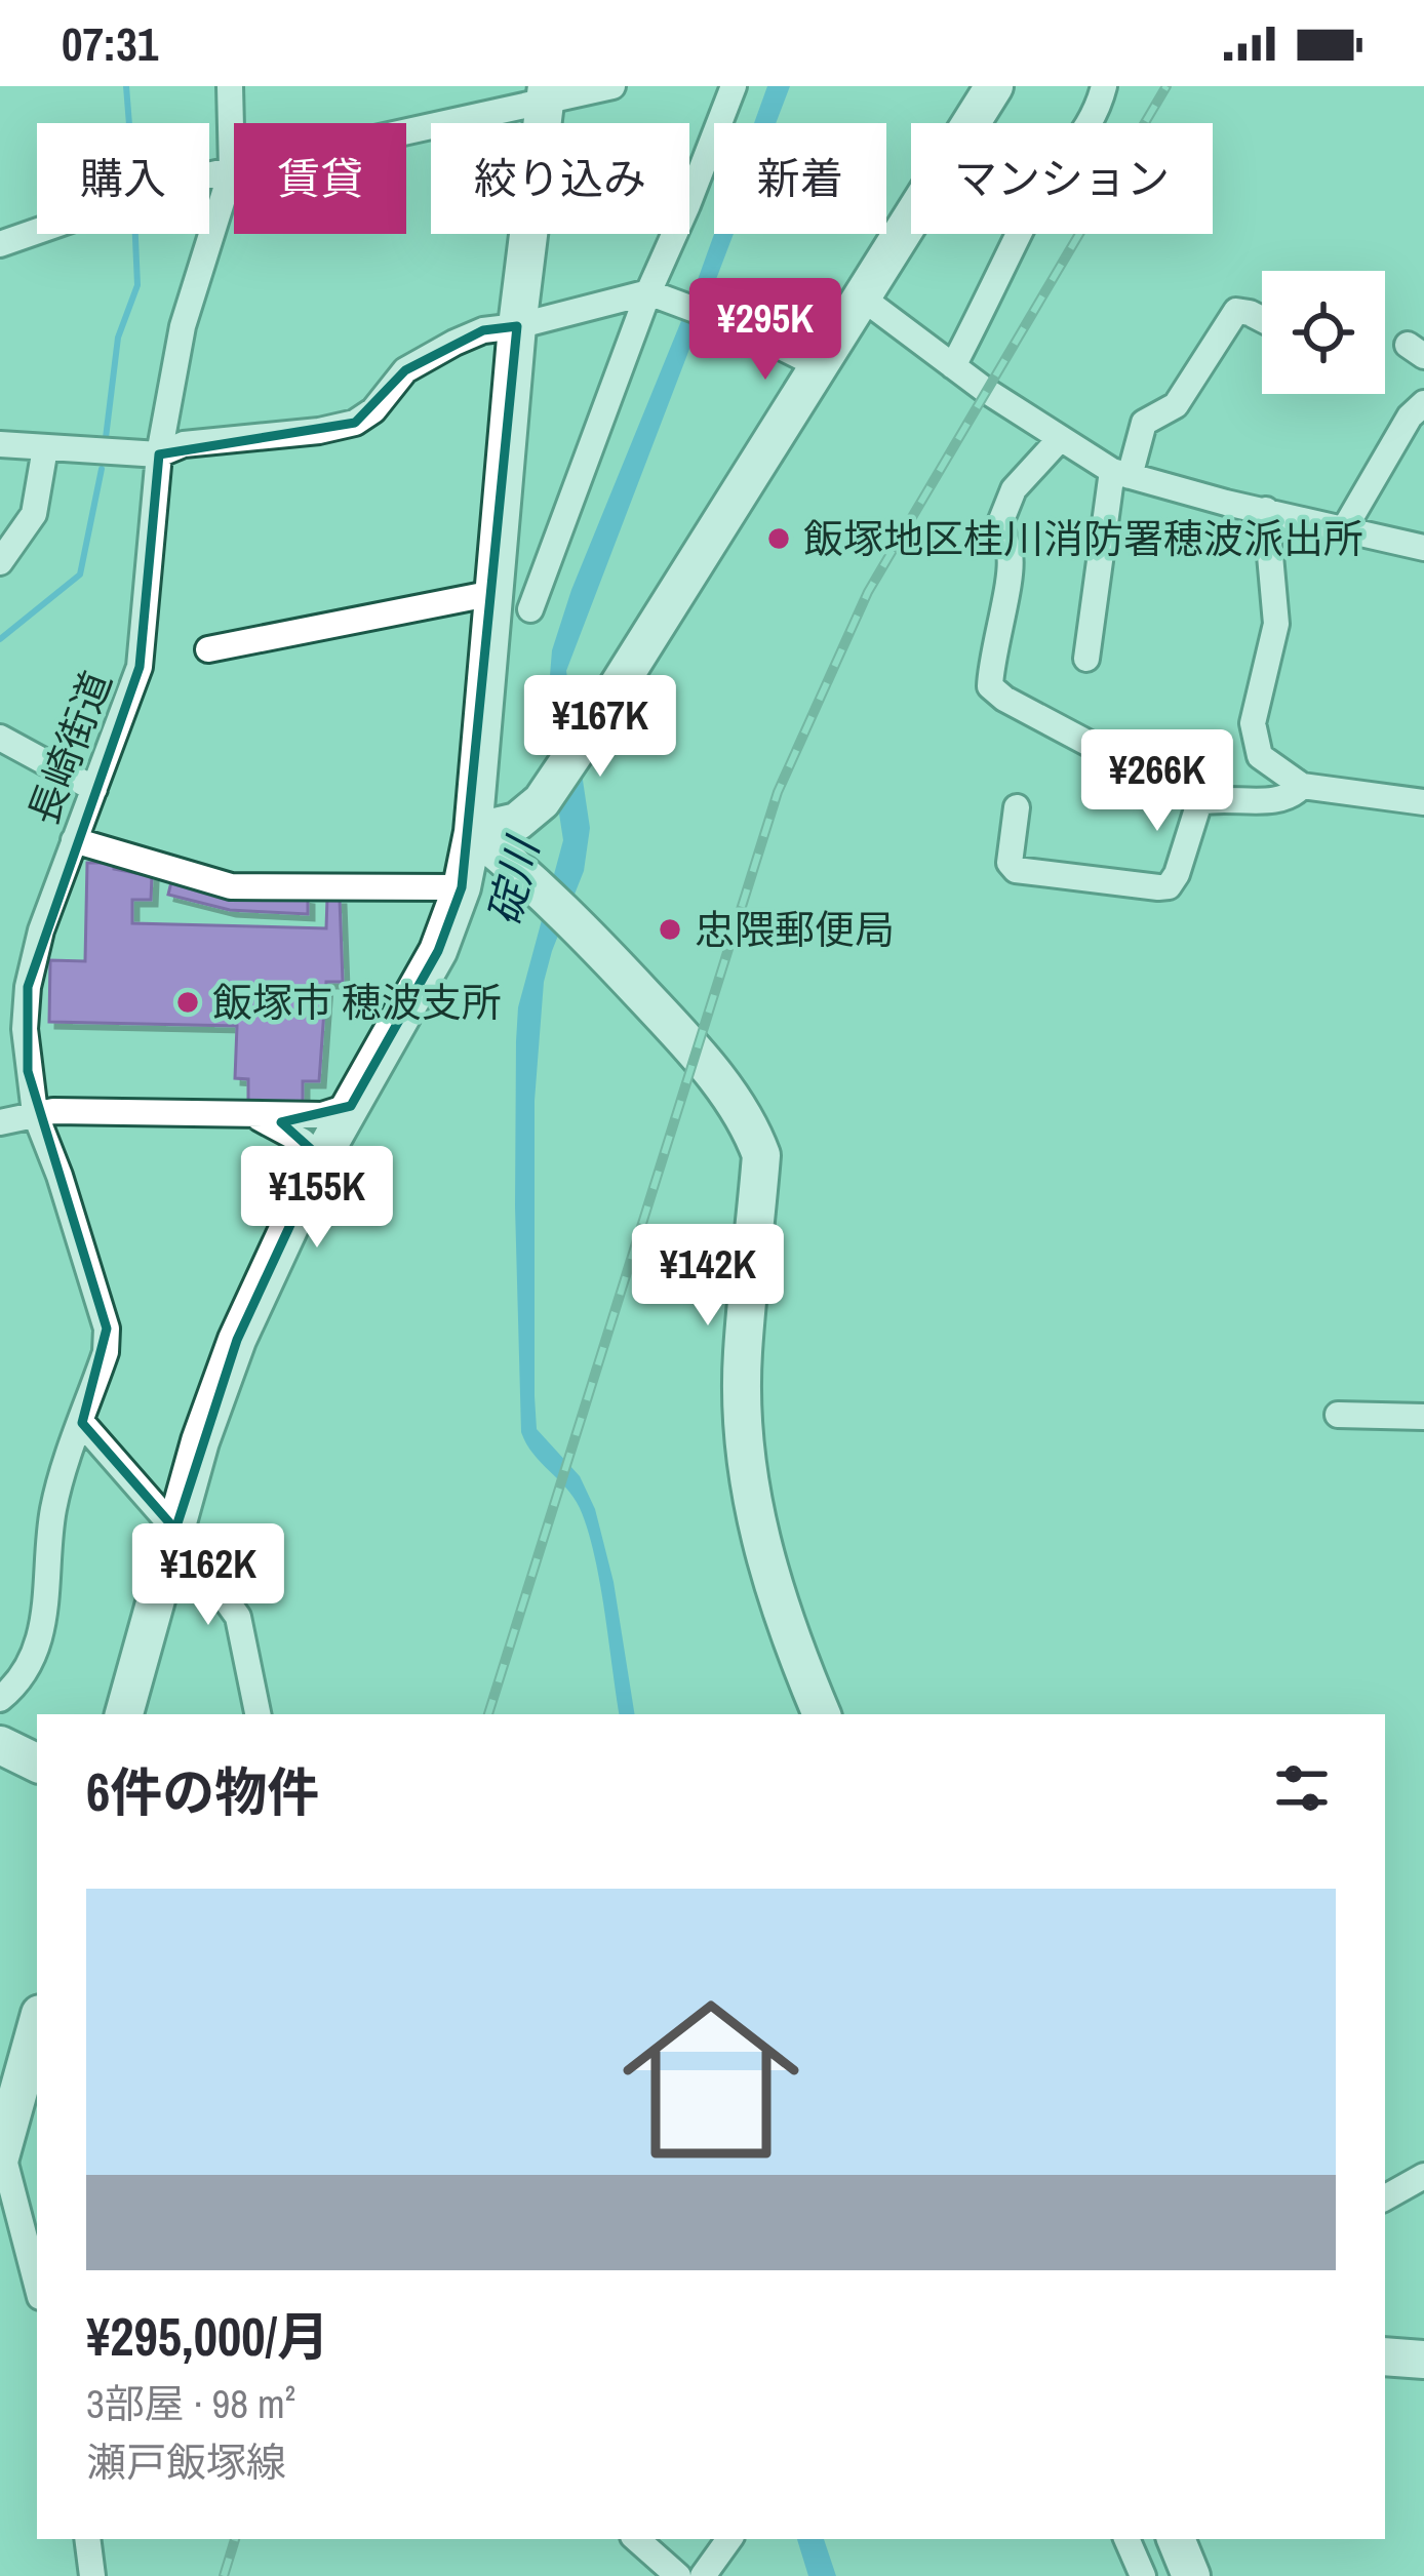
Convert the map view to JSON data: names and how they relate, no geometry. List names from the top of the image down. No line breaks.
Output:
{"streets":{"street":["長崎街道"]},"water":["碇川"],"places":["飯塚地区桂川消防署穂波派出所","忠隈郵便局","飯塚市 穂波支所"],"page":{"status":"07:31","chip":["購入","賃貸","絞り込み","新着","マンション"],"price":["¥295K","¥167K","¥266K","¥155K","¥142K","¥162K"],"heading":"6件の物件","list":[{"name":"¥295,000/月","note":"3部屋 · 98 m² · 瀬戸飯塚線"}]}}
